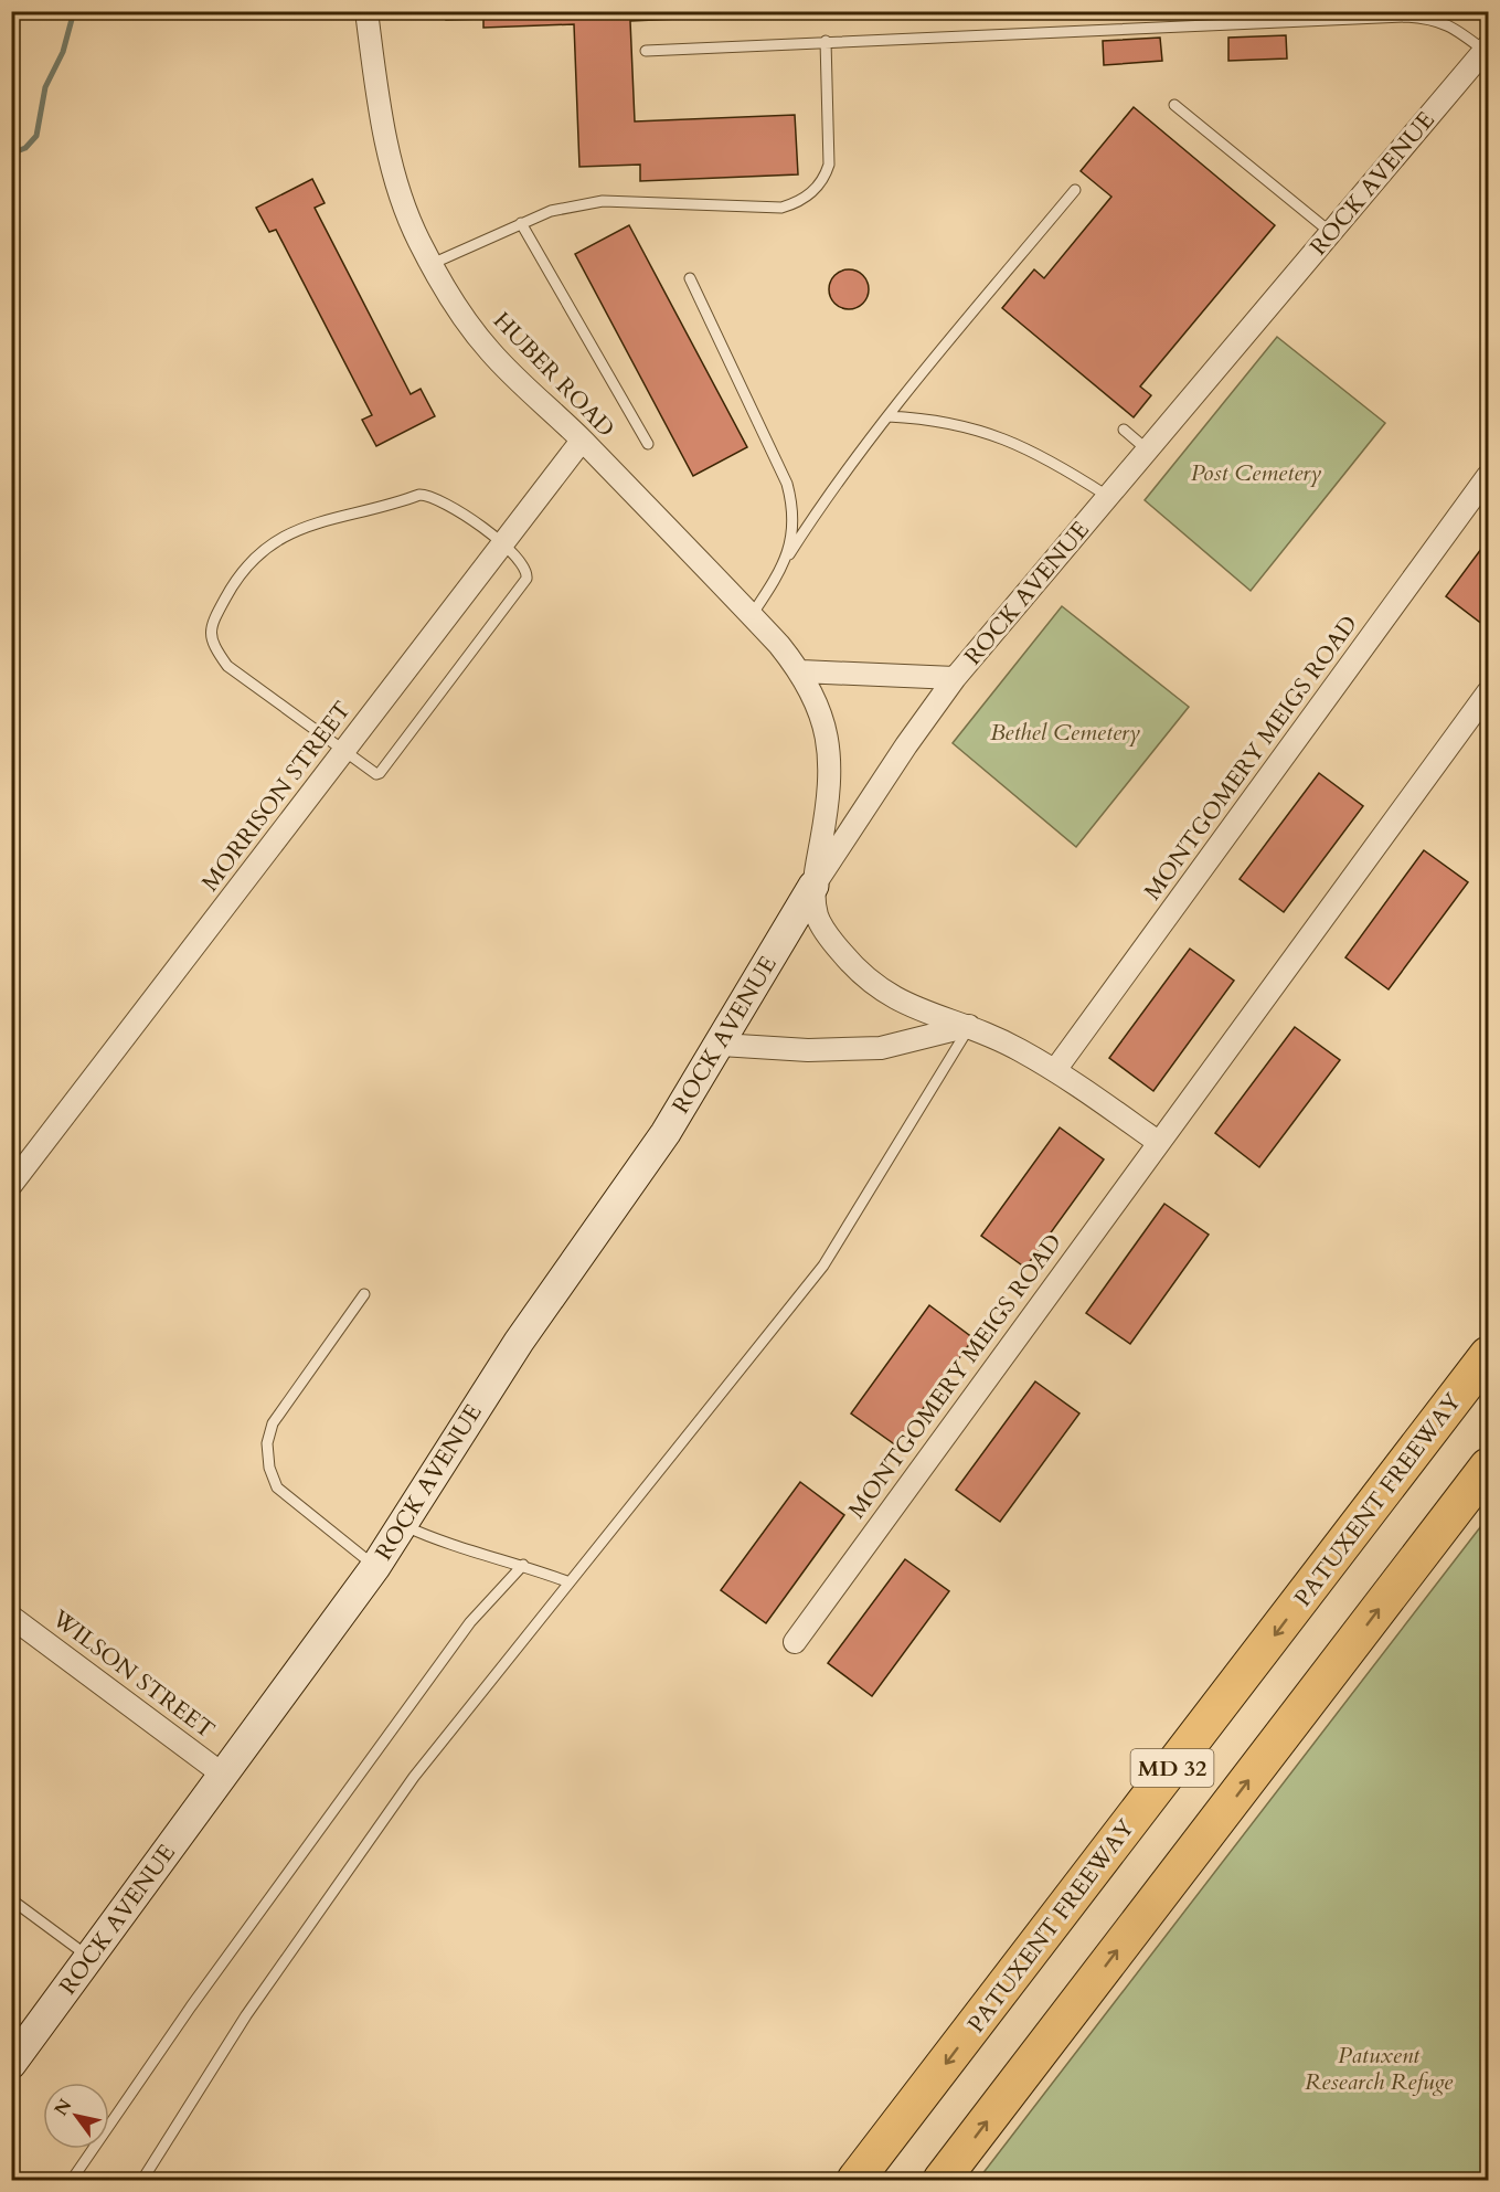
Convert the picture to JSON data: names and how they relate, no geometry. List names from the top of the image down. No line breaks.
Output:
{"streets":{"highway":["PATUXENT FREEWAY","MD 32"],"street":["ROCK AVENUE","HUBER ROAD","MONTGOMERY MEIGS ROAD","MORRISON STREET","WILSON STREET"]},"crossings":[["ROCK AVENUE","HUBER ROAD"],["ROCK AVENUE","WILSON STREET"],["HUBER ROAD","MORRISON STREET"]],"parks":["Post Cemetery","Bethel Cemetery","Patuxent Research Refuge"],"north":"top left"}
